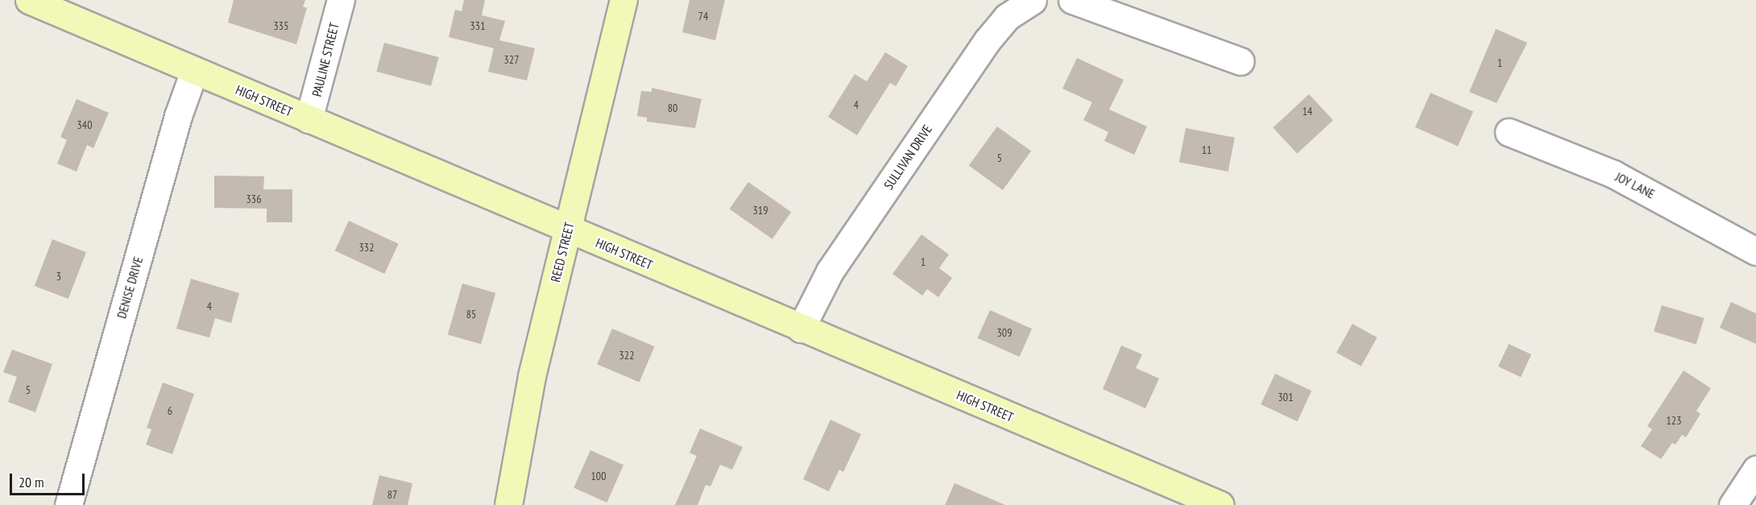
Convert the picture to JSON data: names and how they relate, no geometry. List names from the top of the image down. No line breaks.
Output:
{"streets":{"main road":["HIGH STREET","REED STREET"],"street":["PAULINE STREET","SULLIVAN DRIVE","JOY LANE","DENISE DRIVE"]},"crossings":[["PAULINE STREET","HIGH STREET"],["HIGH STREET","SULLIVAN DRIVE"],["HIGH STREET","REED STREET"],["HIGH STREET","DENISE DRIVE"]],"house_numbers":["74","335","331","327","1","4","80","14","340","11","5","336","319","332","1","3","4","85","309","322","5","301","6","123","100","87"],"scale_bar":"20 m"}
